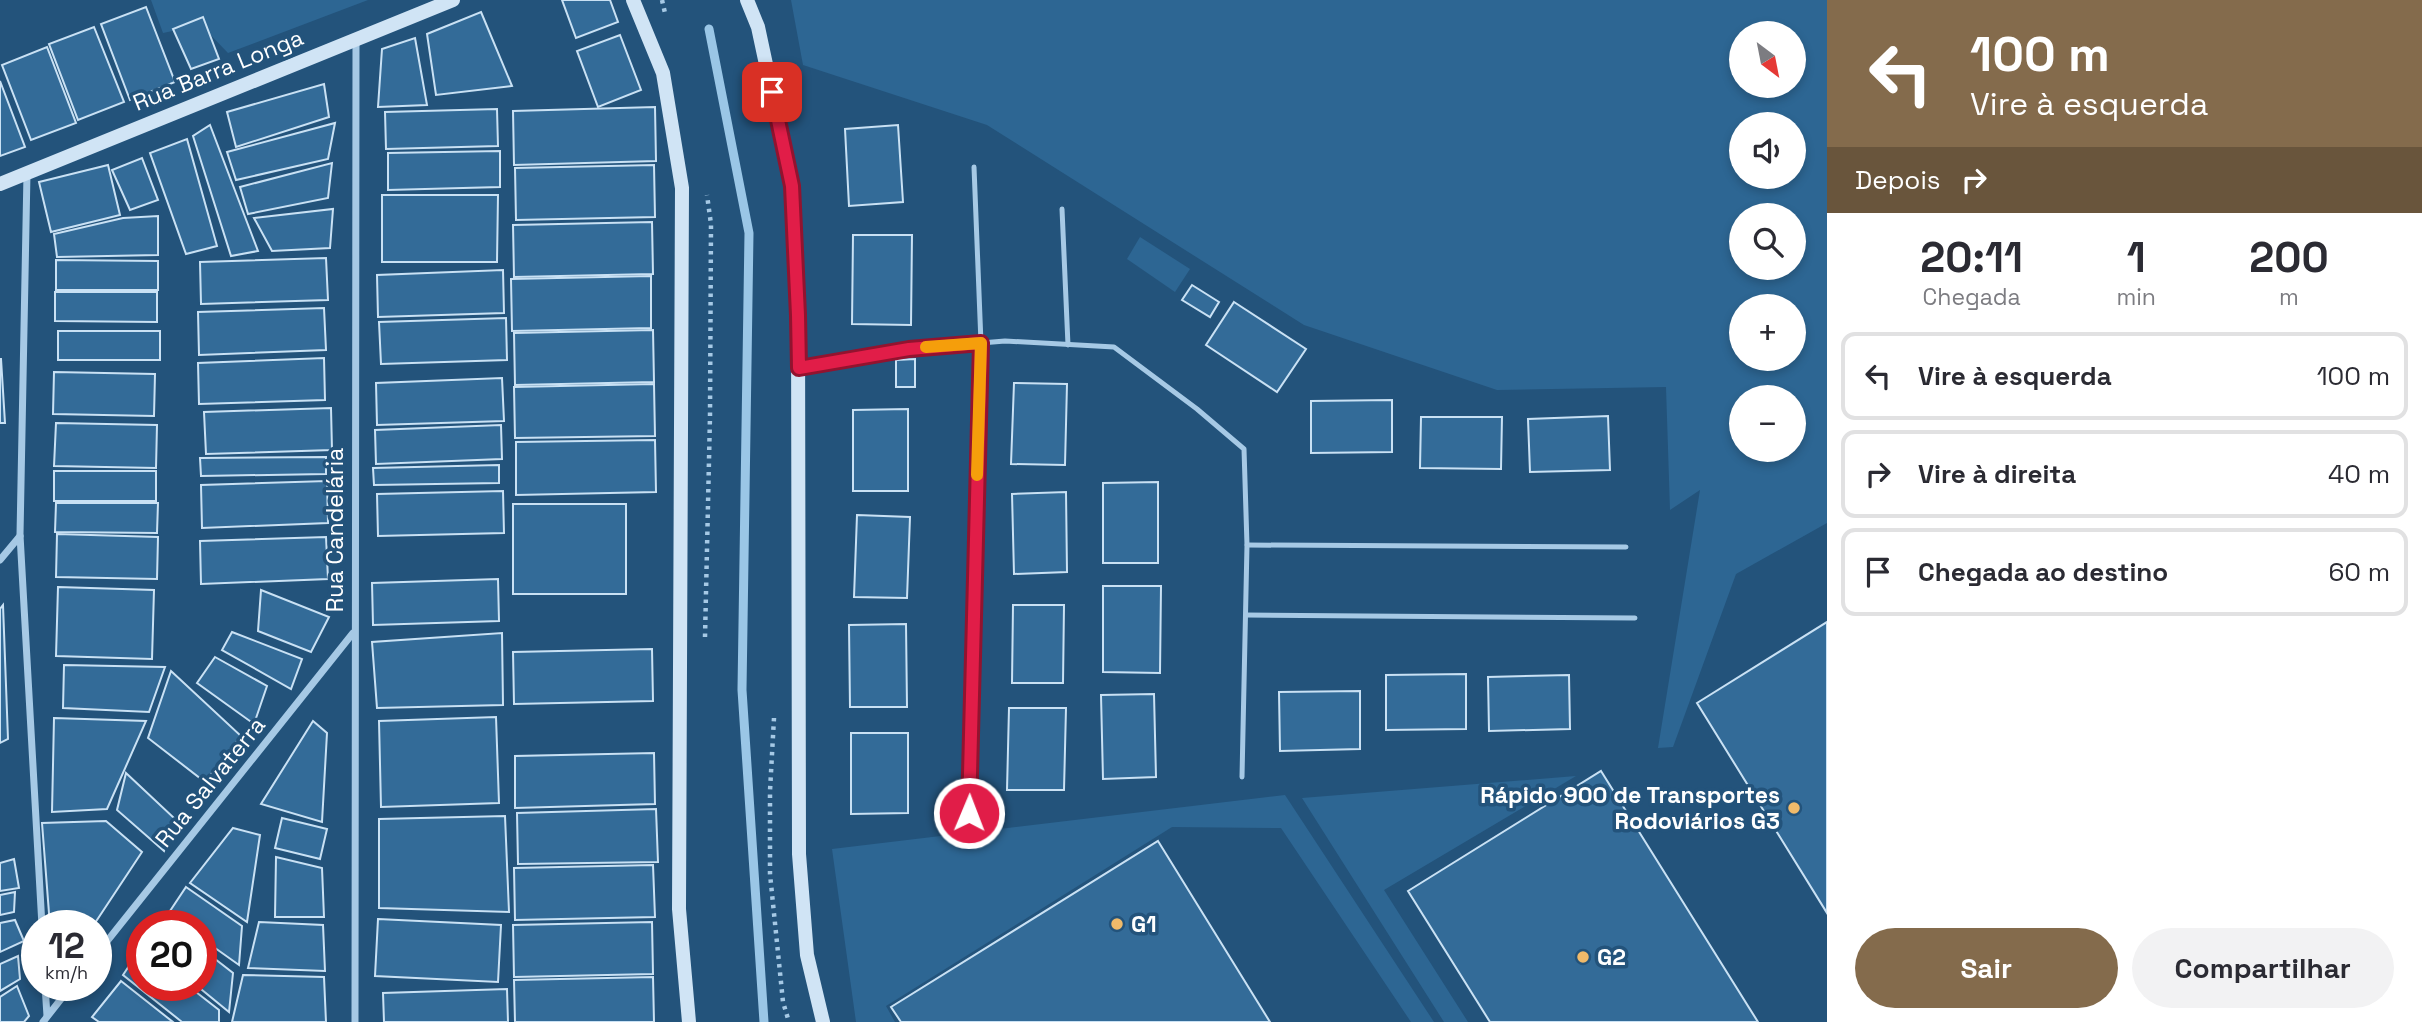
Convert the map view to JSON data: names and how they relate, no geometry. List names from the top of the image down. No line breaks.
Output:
{"streets":{"main road":["Rua Barra Longa"],"street":["Rua Candelária","Rua Salvaterra"]},"crossings":[["Rua Barra Longa","Rua Candelária"],["Rua Candelária","Rua Salvaterra"]],"places":["Rápido 900 de Transportes Rodoviários G3","G1","G2"],"north":"bottom right","page":{"turn":["100 m","Vire à esquerda"],"map_buttons":["+","−"],"then":"Depois","eta":["20:11","Chegada","1","min","200","m"],"list":[{"name":"Vire à esquerda","value":"100 m"},{"name":"Vire à direita","value":"40 m"},{"name":"Chegada ao destino","value":"60 m"}],"speed":"12 km/h","limit":"20","buttons":["Sair","Compartilhar"]}}
